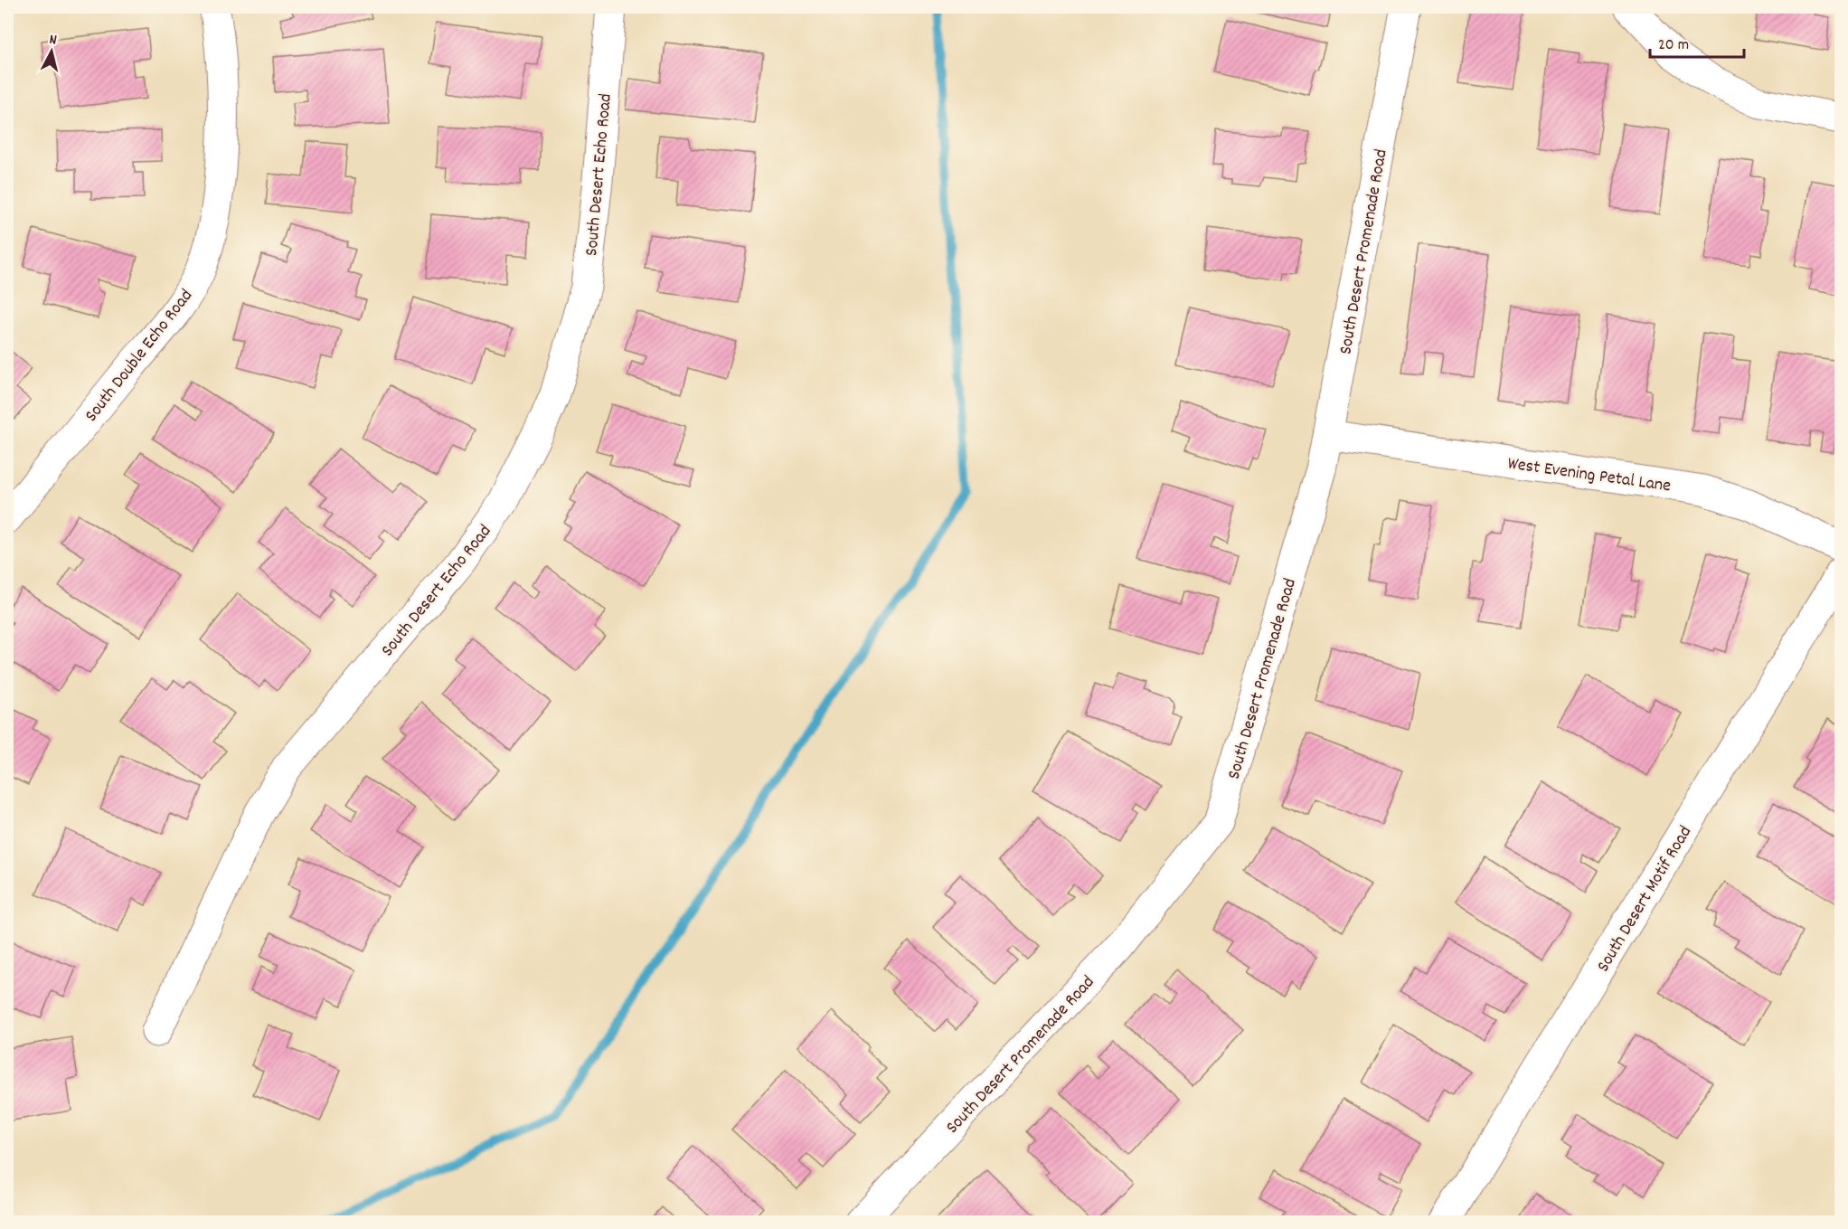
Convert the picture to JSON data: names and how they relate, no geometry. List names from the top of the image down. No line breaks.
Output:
{"streets":{"street":["South Desert Echo Road","South Desert Promenade Road","South Double Echo Road","West Evening Petal Lane","South Desert Motif Road"]},"crossings":[["South Desert Promenade Road","West Evening Petal Lane"]],"scale_bar":"20 m","north":"top"}
